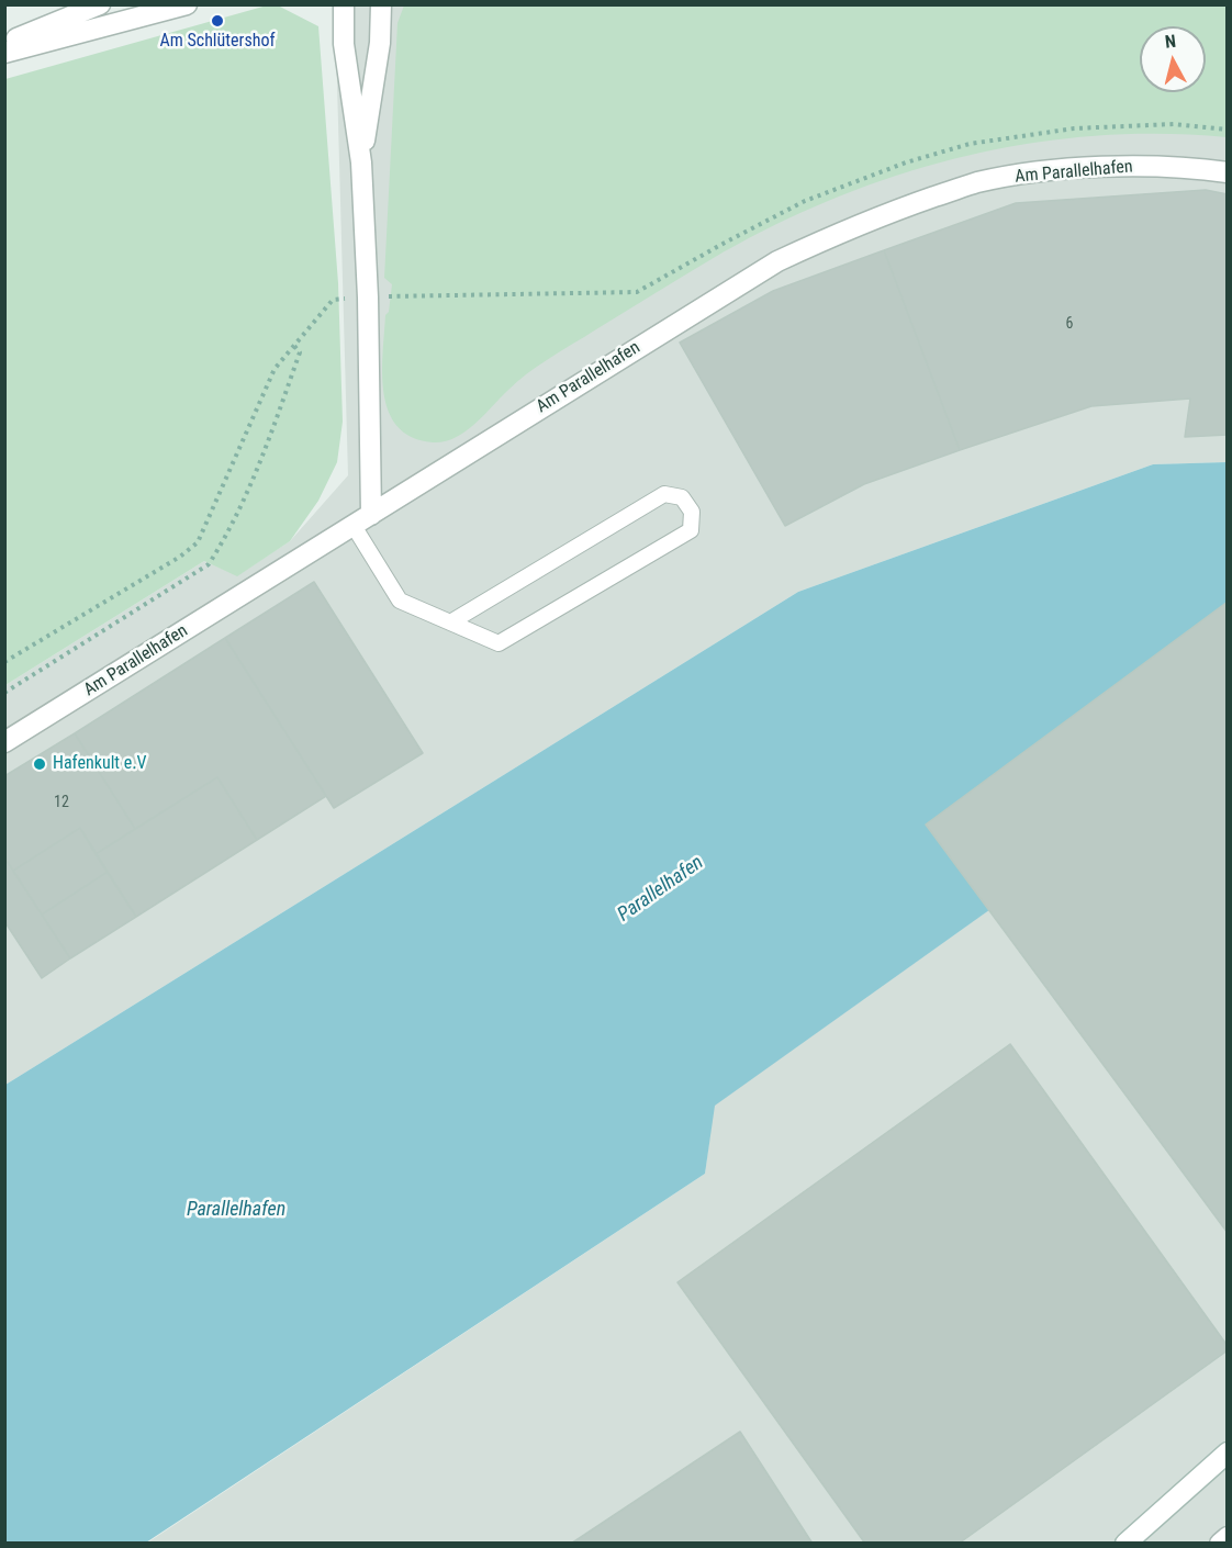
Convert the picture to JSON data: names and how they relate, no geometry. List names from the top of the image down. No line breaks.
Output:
{"streets":{"street":["Am Parallelhafen"]},"water":["Parallelhafen"],"places":["Am Schlütershof","Hafenkult e.V"],"house_numbers":["6","12"],"north":"top"}
